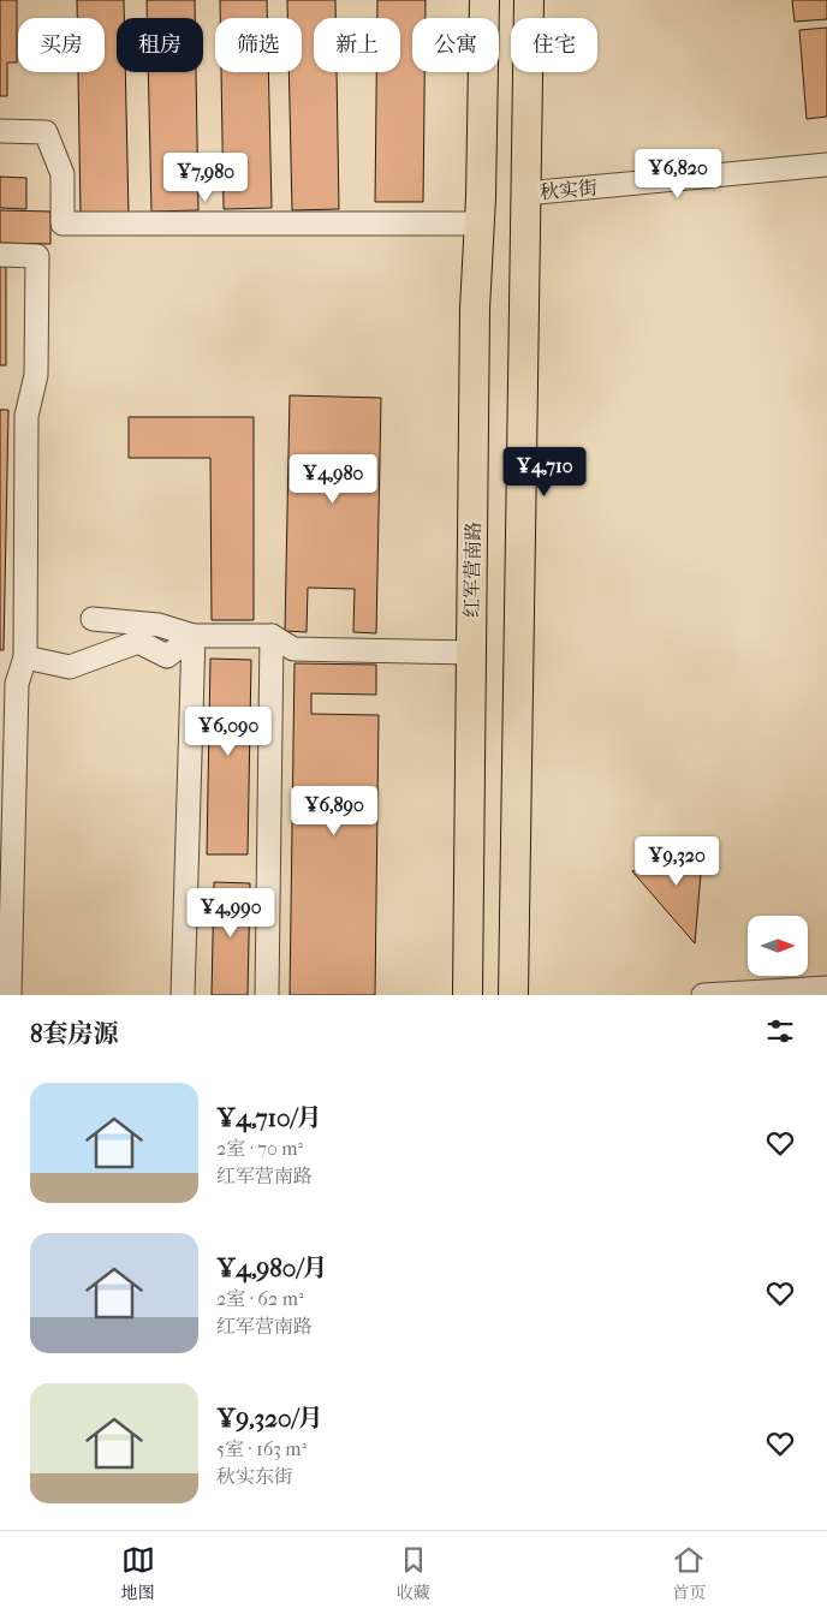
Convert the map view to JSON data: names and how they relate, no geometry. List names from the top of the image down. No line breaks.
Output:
{"streets":{"main road":["红军营南路"],"street":["秋实街"]},"north":"right","page":{"chip":["买房","租房","筛选","新上","公寓","住宅"],"price":["¥6,820","¥7,980","¥4,710","¥4,980","¥6,090","¥6,890","¥9,320","¥4,990"],"heading":"8套房源","list":[{"name":"¥4,710/月","note":"2室 · 70 m² · 红军营南路"},{"name":"¥4,980/月","note":"2室 · 62 m² · 红军营南路"},{"name":"¥9,320/月","note":"5室 · 163 m² · 秋实东街"}],"tabs":["地图","收藏","首页"]}}
